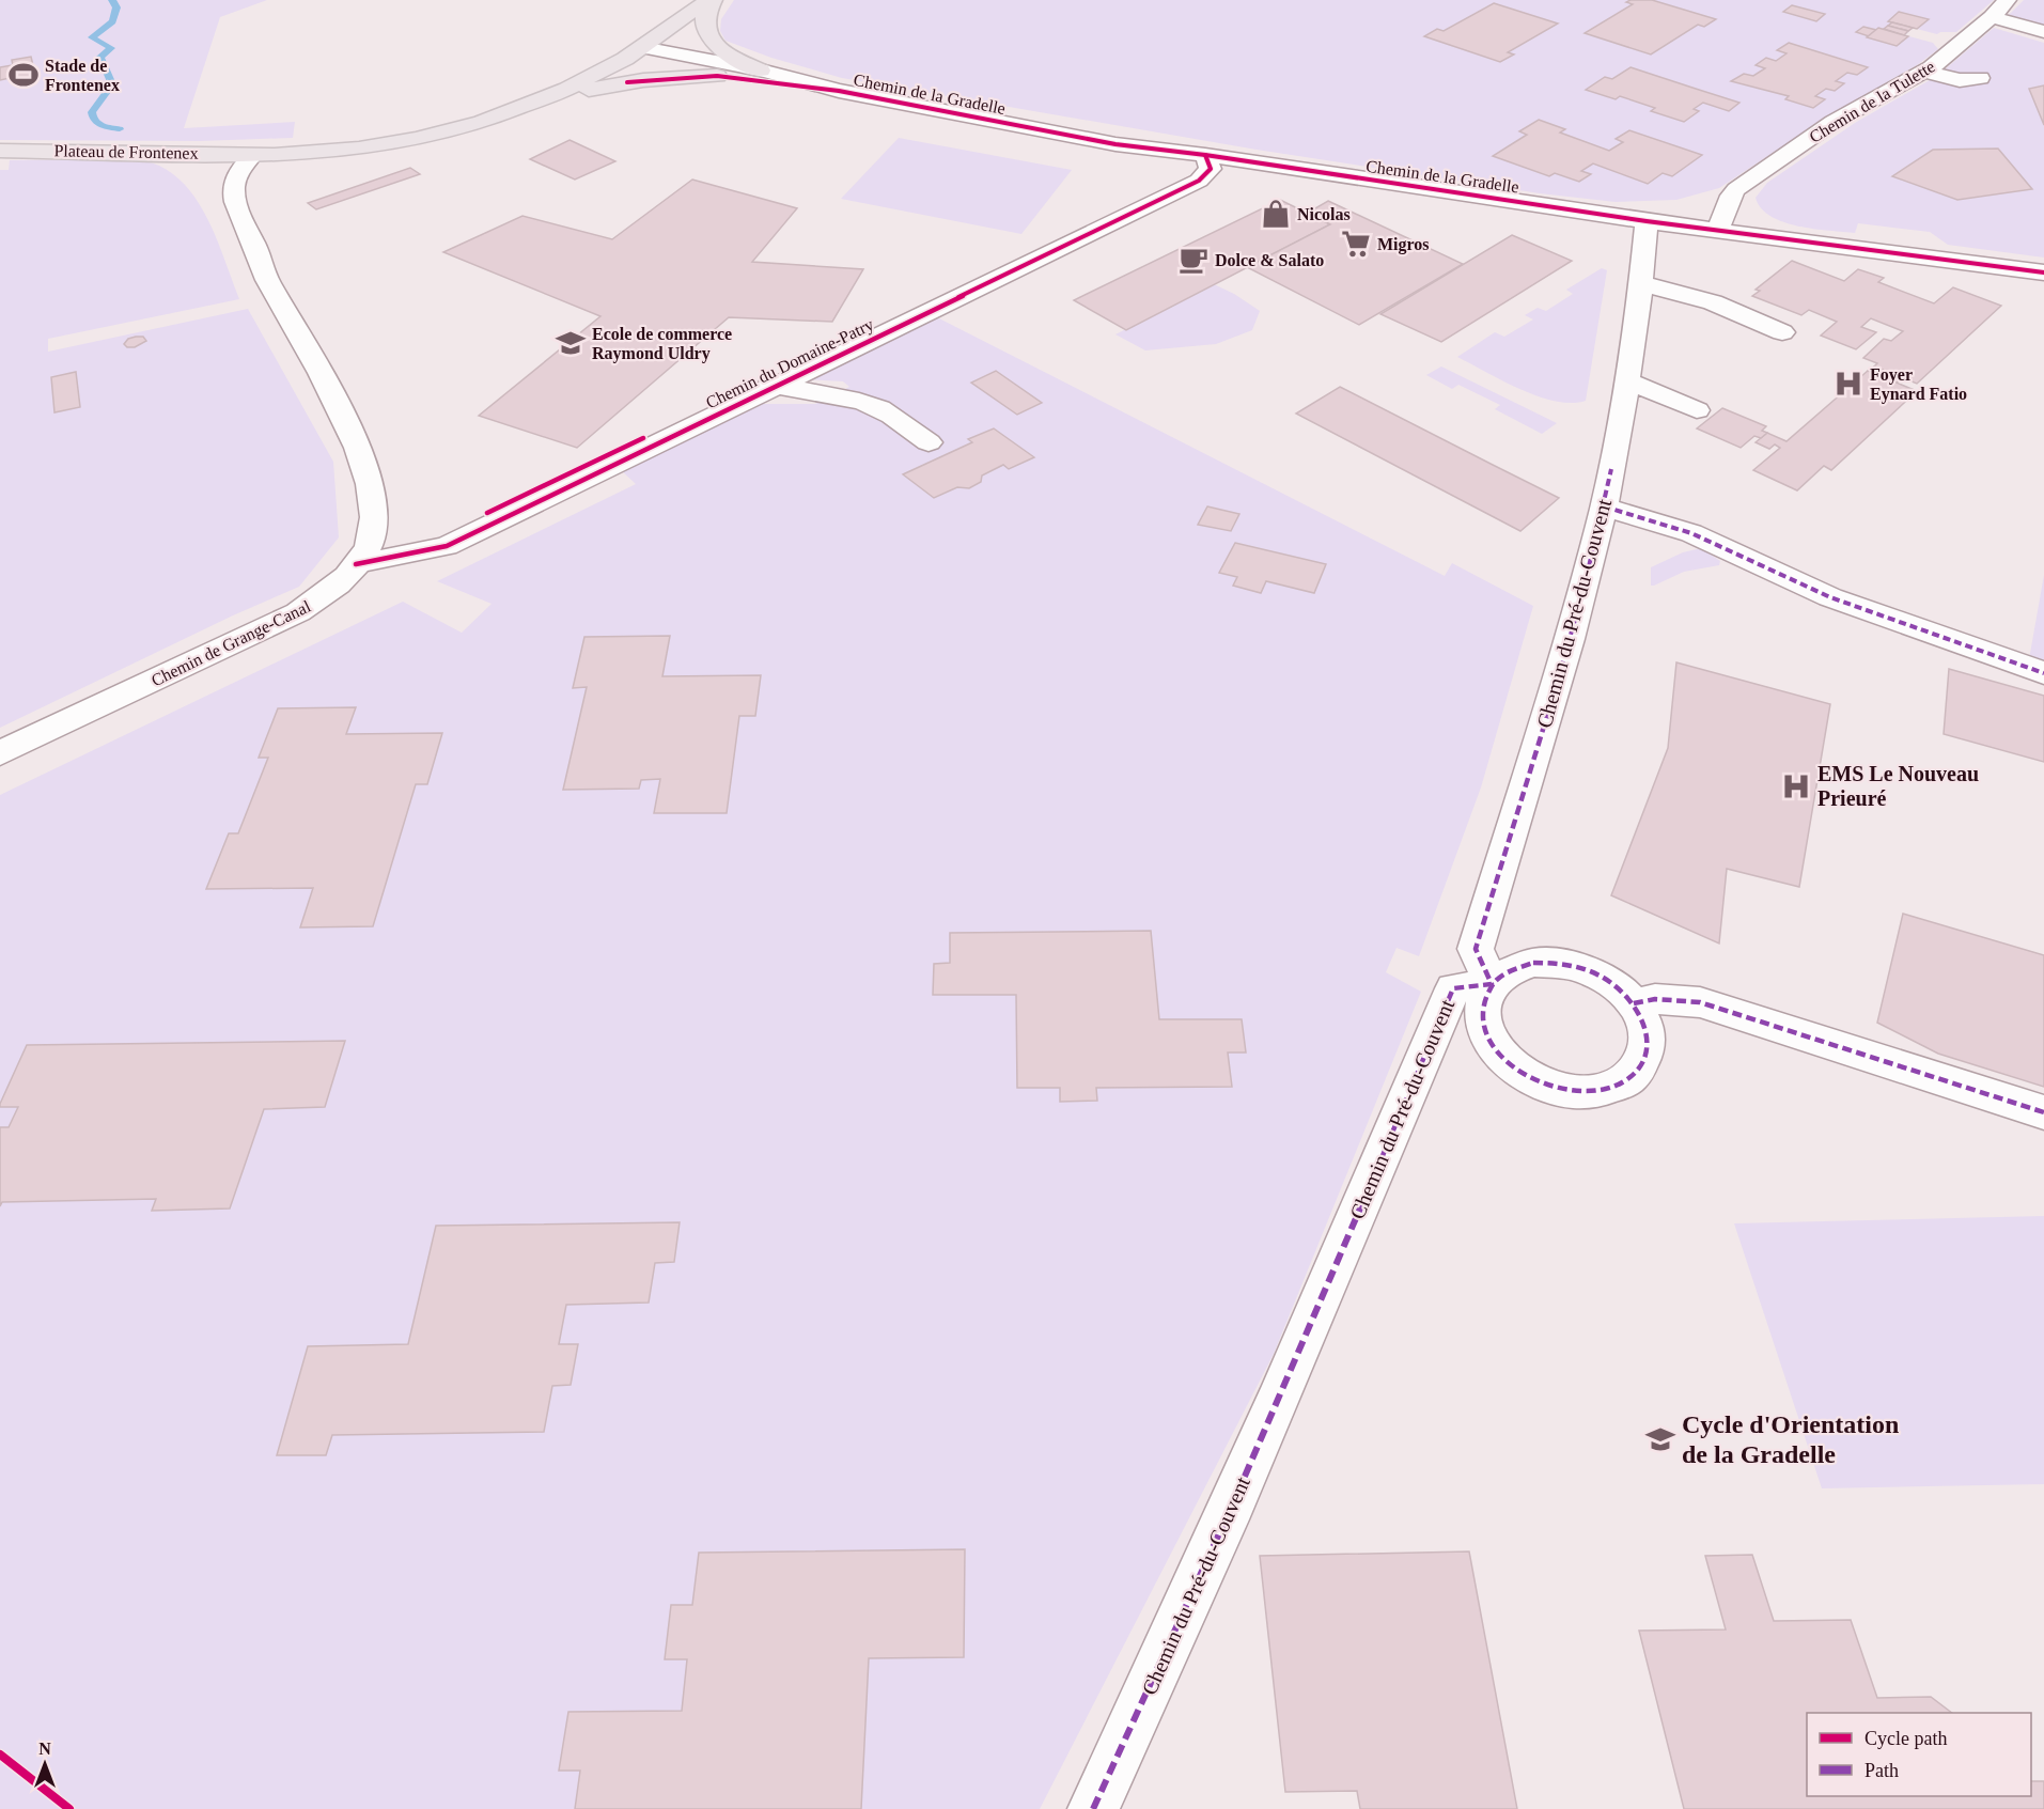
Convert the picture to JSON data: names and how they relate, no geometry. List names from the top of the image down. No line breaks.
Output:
{"streets":{"main road":["Plateau de Frontenex"],"street":["Chemin de la Gradelle","Chemin de la Tulette","Chemin du Domaine-Patry","Chemin du Pré-du-Couvent","Chemin de Grange-Canal"]},"crossings":[["Chemin de la Gradelle","Chemin de la Tulette"],["Chemin de la Gradelle","Chemin du Domaine-Patry"],["Chemin de la Gradelle","Chemin du Pré-du-Couvent"],["Chemin du Domaine-Patry","Chemin de Grange-Canal"]],"places":{"sports":["Stade de Frontenex"],"shop":["Nicolas"],"supermarket":["Migros"],"cafe":["Dolce & Salato"],"school or university":["Ecole de commerce Raymond Uldry","Cycle d'Orientation de la Gradelle"],"hospital":["Foyer Eynard Fatio","EMS Le Nouveau Prieuré"]},"legend":["Cycle path","Path"],"north":"top"}
